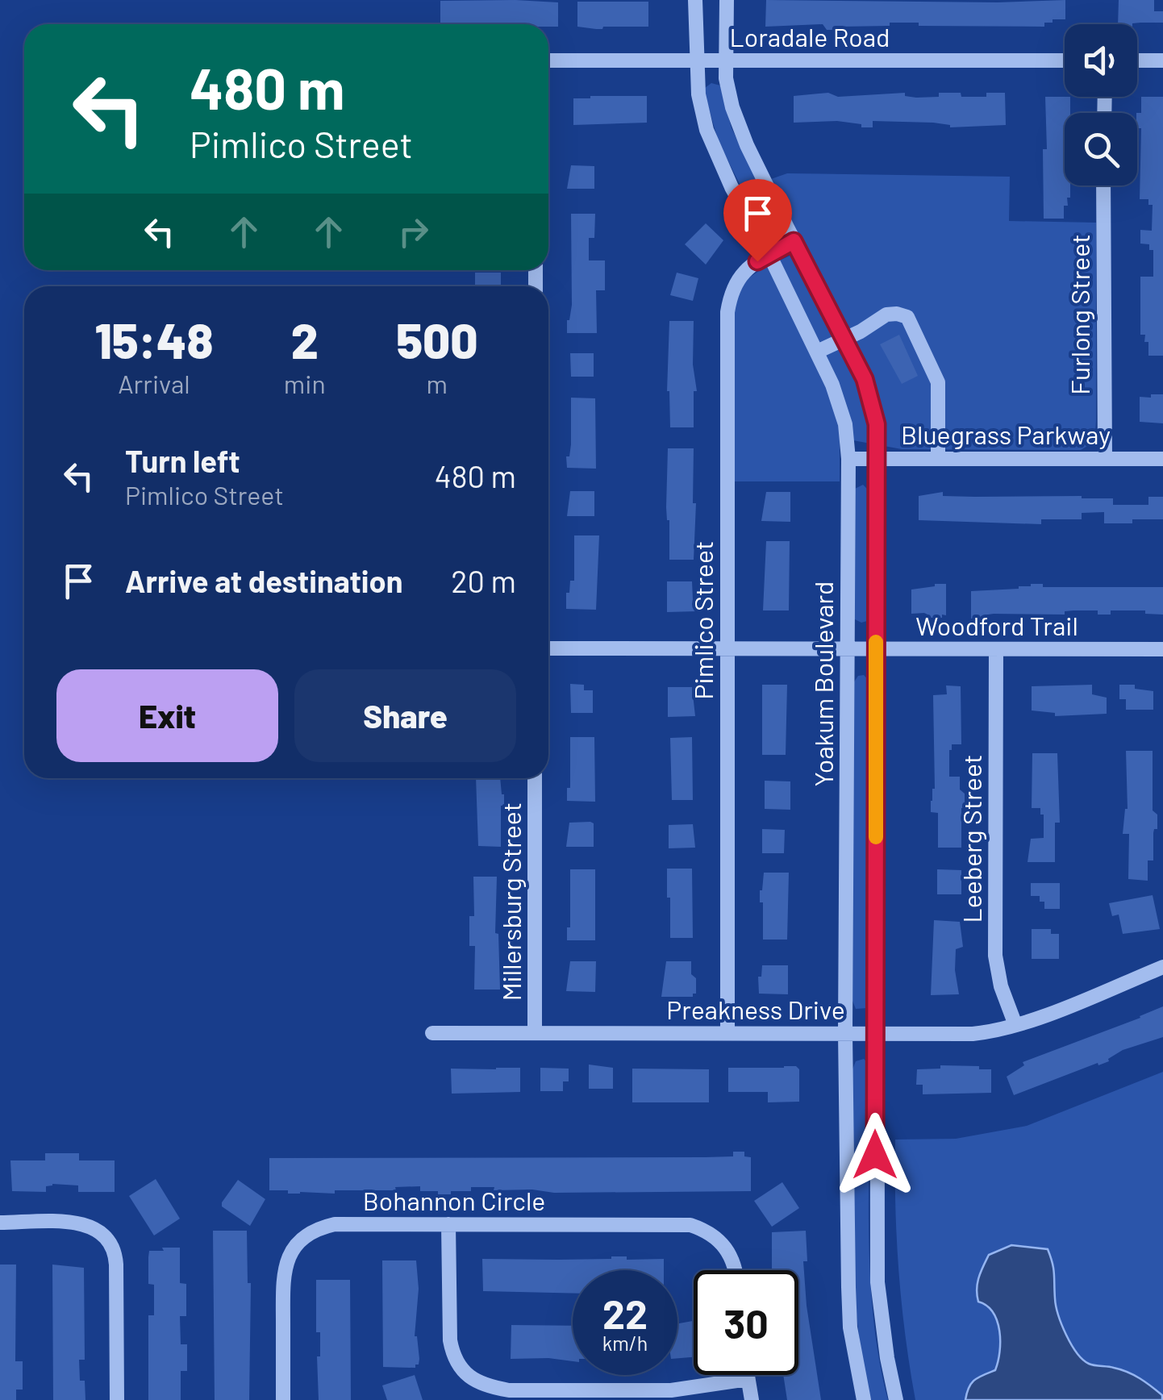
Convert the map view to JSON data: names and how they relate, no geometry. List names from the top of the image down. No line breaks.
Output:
{"streets":{"street":["Loradale Road","Furlong Street","Bluegrass Parkway","Pimlico Street","Woodford Trail","Yoakum Boulevard","Leeberg Street","Millersburg Street","Preakness Drive","Bohannon Circle"]},"crossings":[["Loradale Road","Yoakum Boulevard"],["Furlong Street","Bluegrass Parkway"],["Bluegrass Parkway","Yoakum Boulevard"],["Pimlico Street","Woodford Trail"],["Pimlico Street","Yoakum Boulevard"],["Pimlico Street","Preakness Drive"],["Woodford Trail","Yoakum Boulevard"],["Woodford Trail","Leeberg Street"],["Yoakum Boulevard","Preakness Drive"],["Leeberg Street","Preakness Drive"],["Millersburg Street","Preakness Drive"]],"page":{"turn":["480 m","Pimlico Street"],"eta":["15:48","Arrival","2","min","500","m"],"list":[{"name":"Turn left","note":"Pimlico Street","value":"480 m"},{"name":"Arrive at destination","value":"20 m"}],"buttons":["Exit","Share"],"speed":"22 km/h","limit":"30"}}
